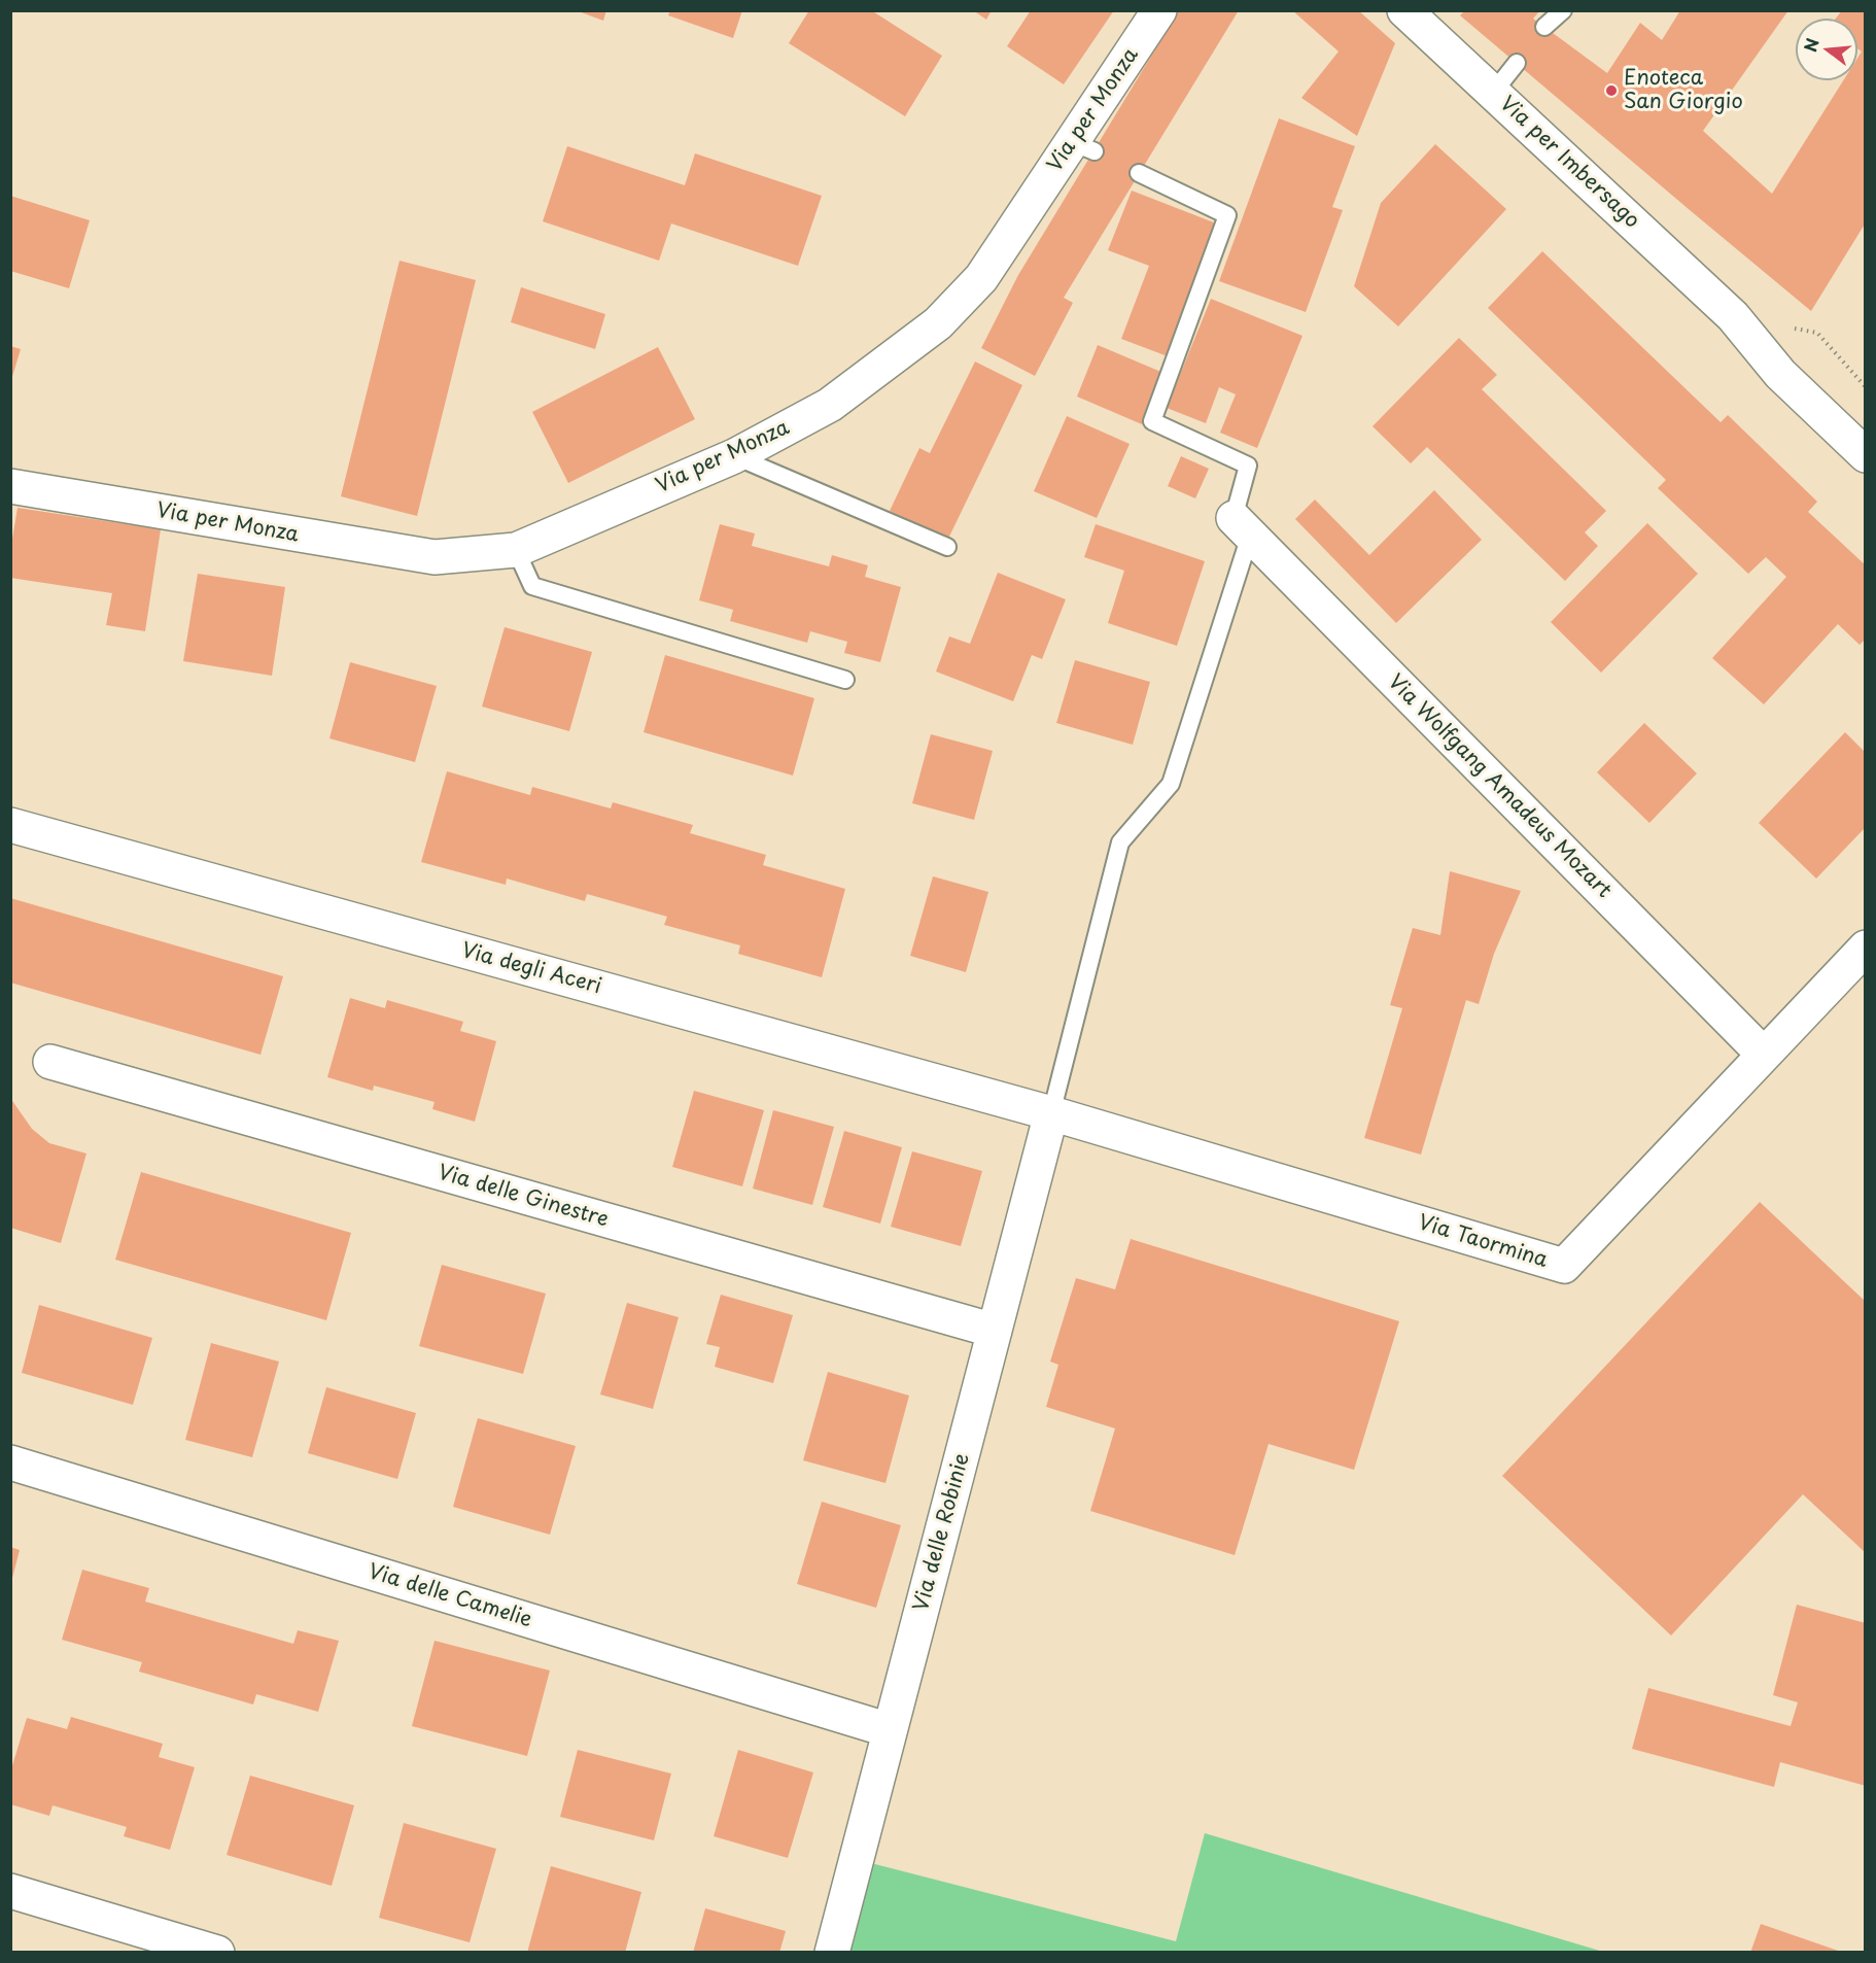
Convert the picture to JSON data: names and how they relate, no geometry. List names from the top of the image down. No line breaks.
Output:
{"streets":{"street":["Via per Monza","Via per Imbersago","Via Wolfgang Amadeus Mozart","Via degli Aceri","Via delle Ginestre","Via Taormina","Via delle Robinie","Via delle Camelie"]},"crossings":[["Via Wolfgang Amadeus Mozart","Via Taormina"],["Via degli Aceri","Via Taormina"],["Via degli Aceri","Via delle Robinie"],["Via delle Ginestre","Via delle Robinie"],["Via Taormina","Via delle Robinie"],["Via delle Robinie","Via delle Camelie"]],"places":["Enoteca San Giorgio"],"north":"left"}
